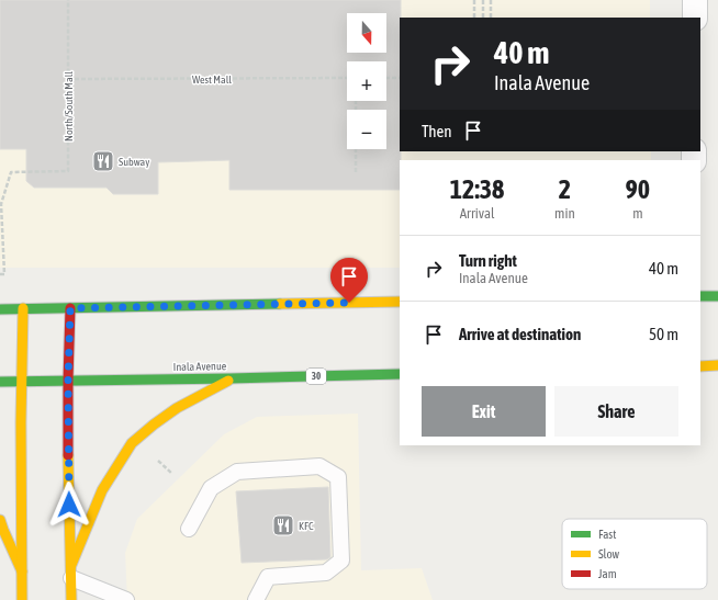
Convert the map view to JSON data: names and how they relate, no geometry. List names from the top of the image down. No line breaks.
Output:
{"streets":{"main road":["Inala Avenue","30"],"path":["West Mall","North/South Mall"]},"crossings":[["West Mall","North/South Mall"]],"places":{"restaurant":["Subway","KFC"]},"legend":["Fast","Slow","Jam"],"north":"bottom","page":{"map_buttons":["+","−"],"turn":["40 m","Inala Avenue"],"then":"Then","eta":["12:38","Arrival","2","min","90","m"],"list":[{"name":"Turn right","note":"Inala Avenue","value":"40 m"},{"name":"Arrive at destination","value":"50 m"}],"buttons":["Exit","Share"]}}
